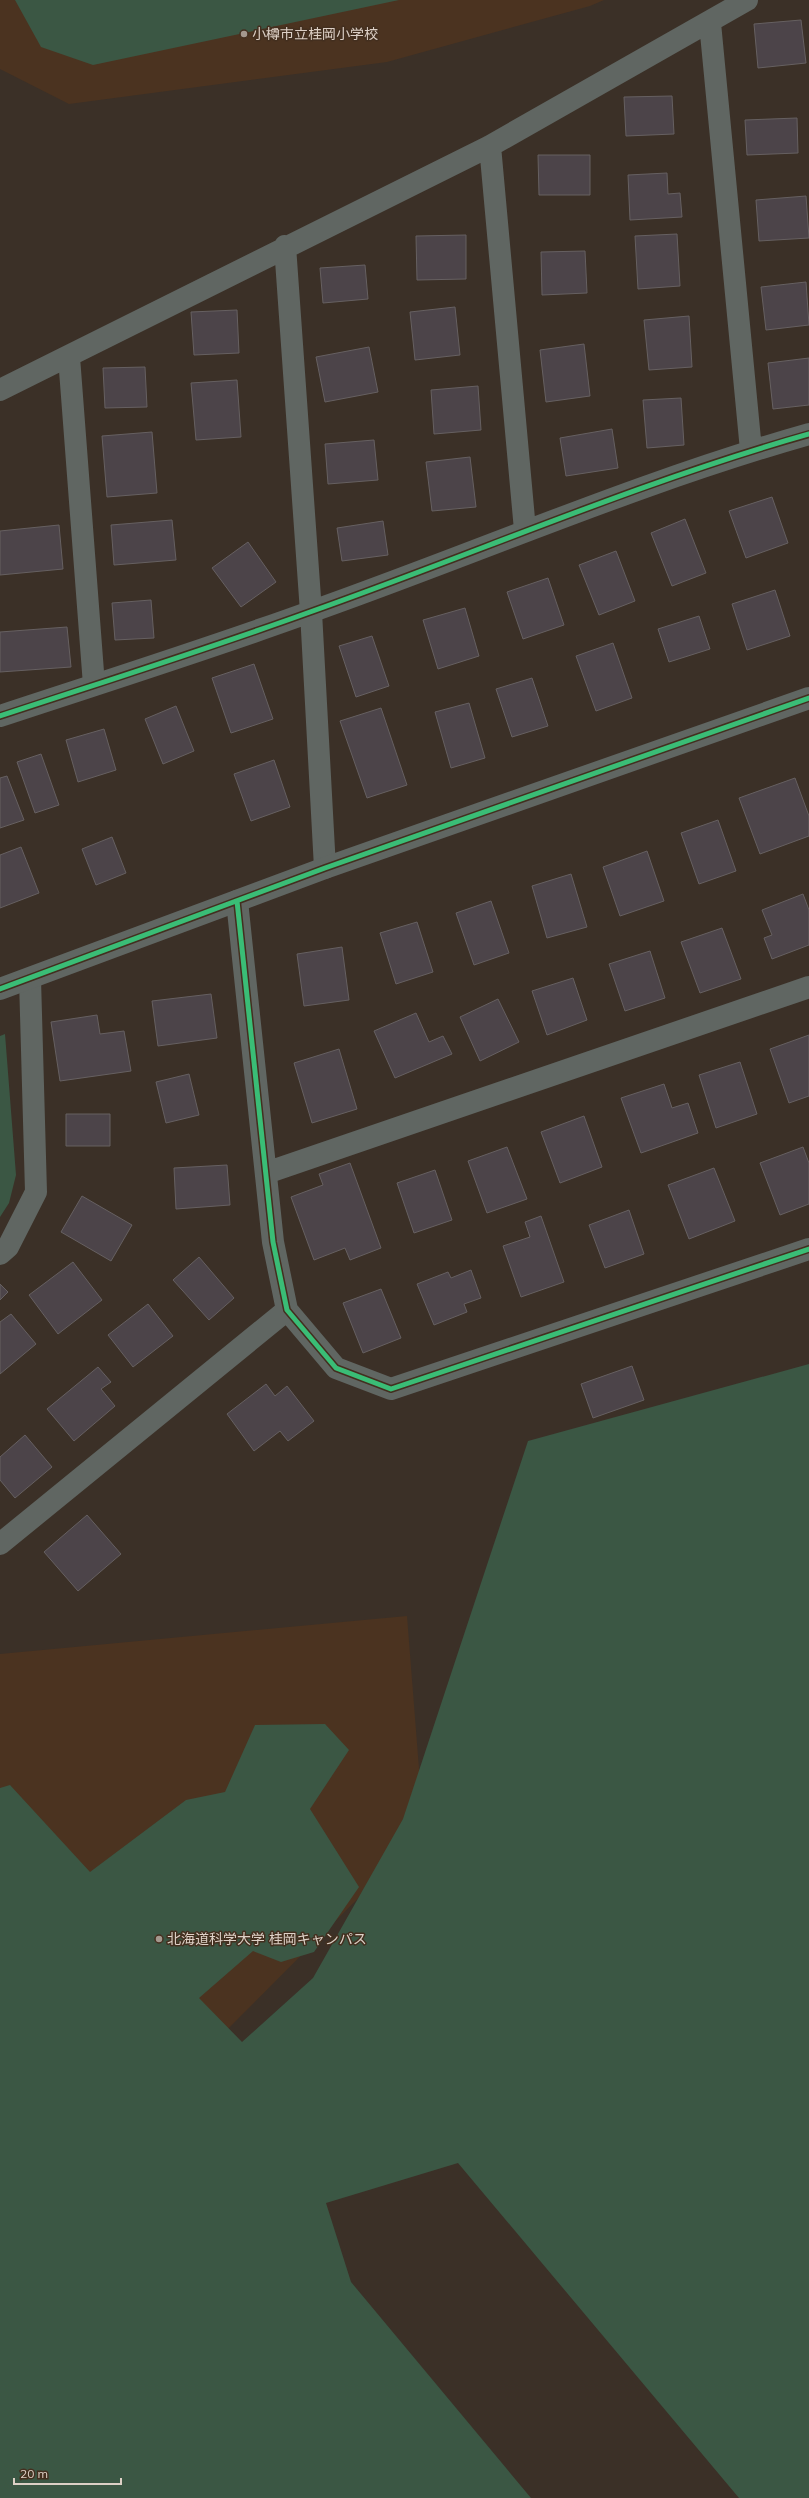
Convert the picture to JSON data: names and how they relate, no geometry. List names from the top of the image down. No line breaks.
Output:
{"places":["小樽市立桂岡小学校","北海道科学大学 桂岡キャンパス"],"scale_bar":"20 m"}
